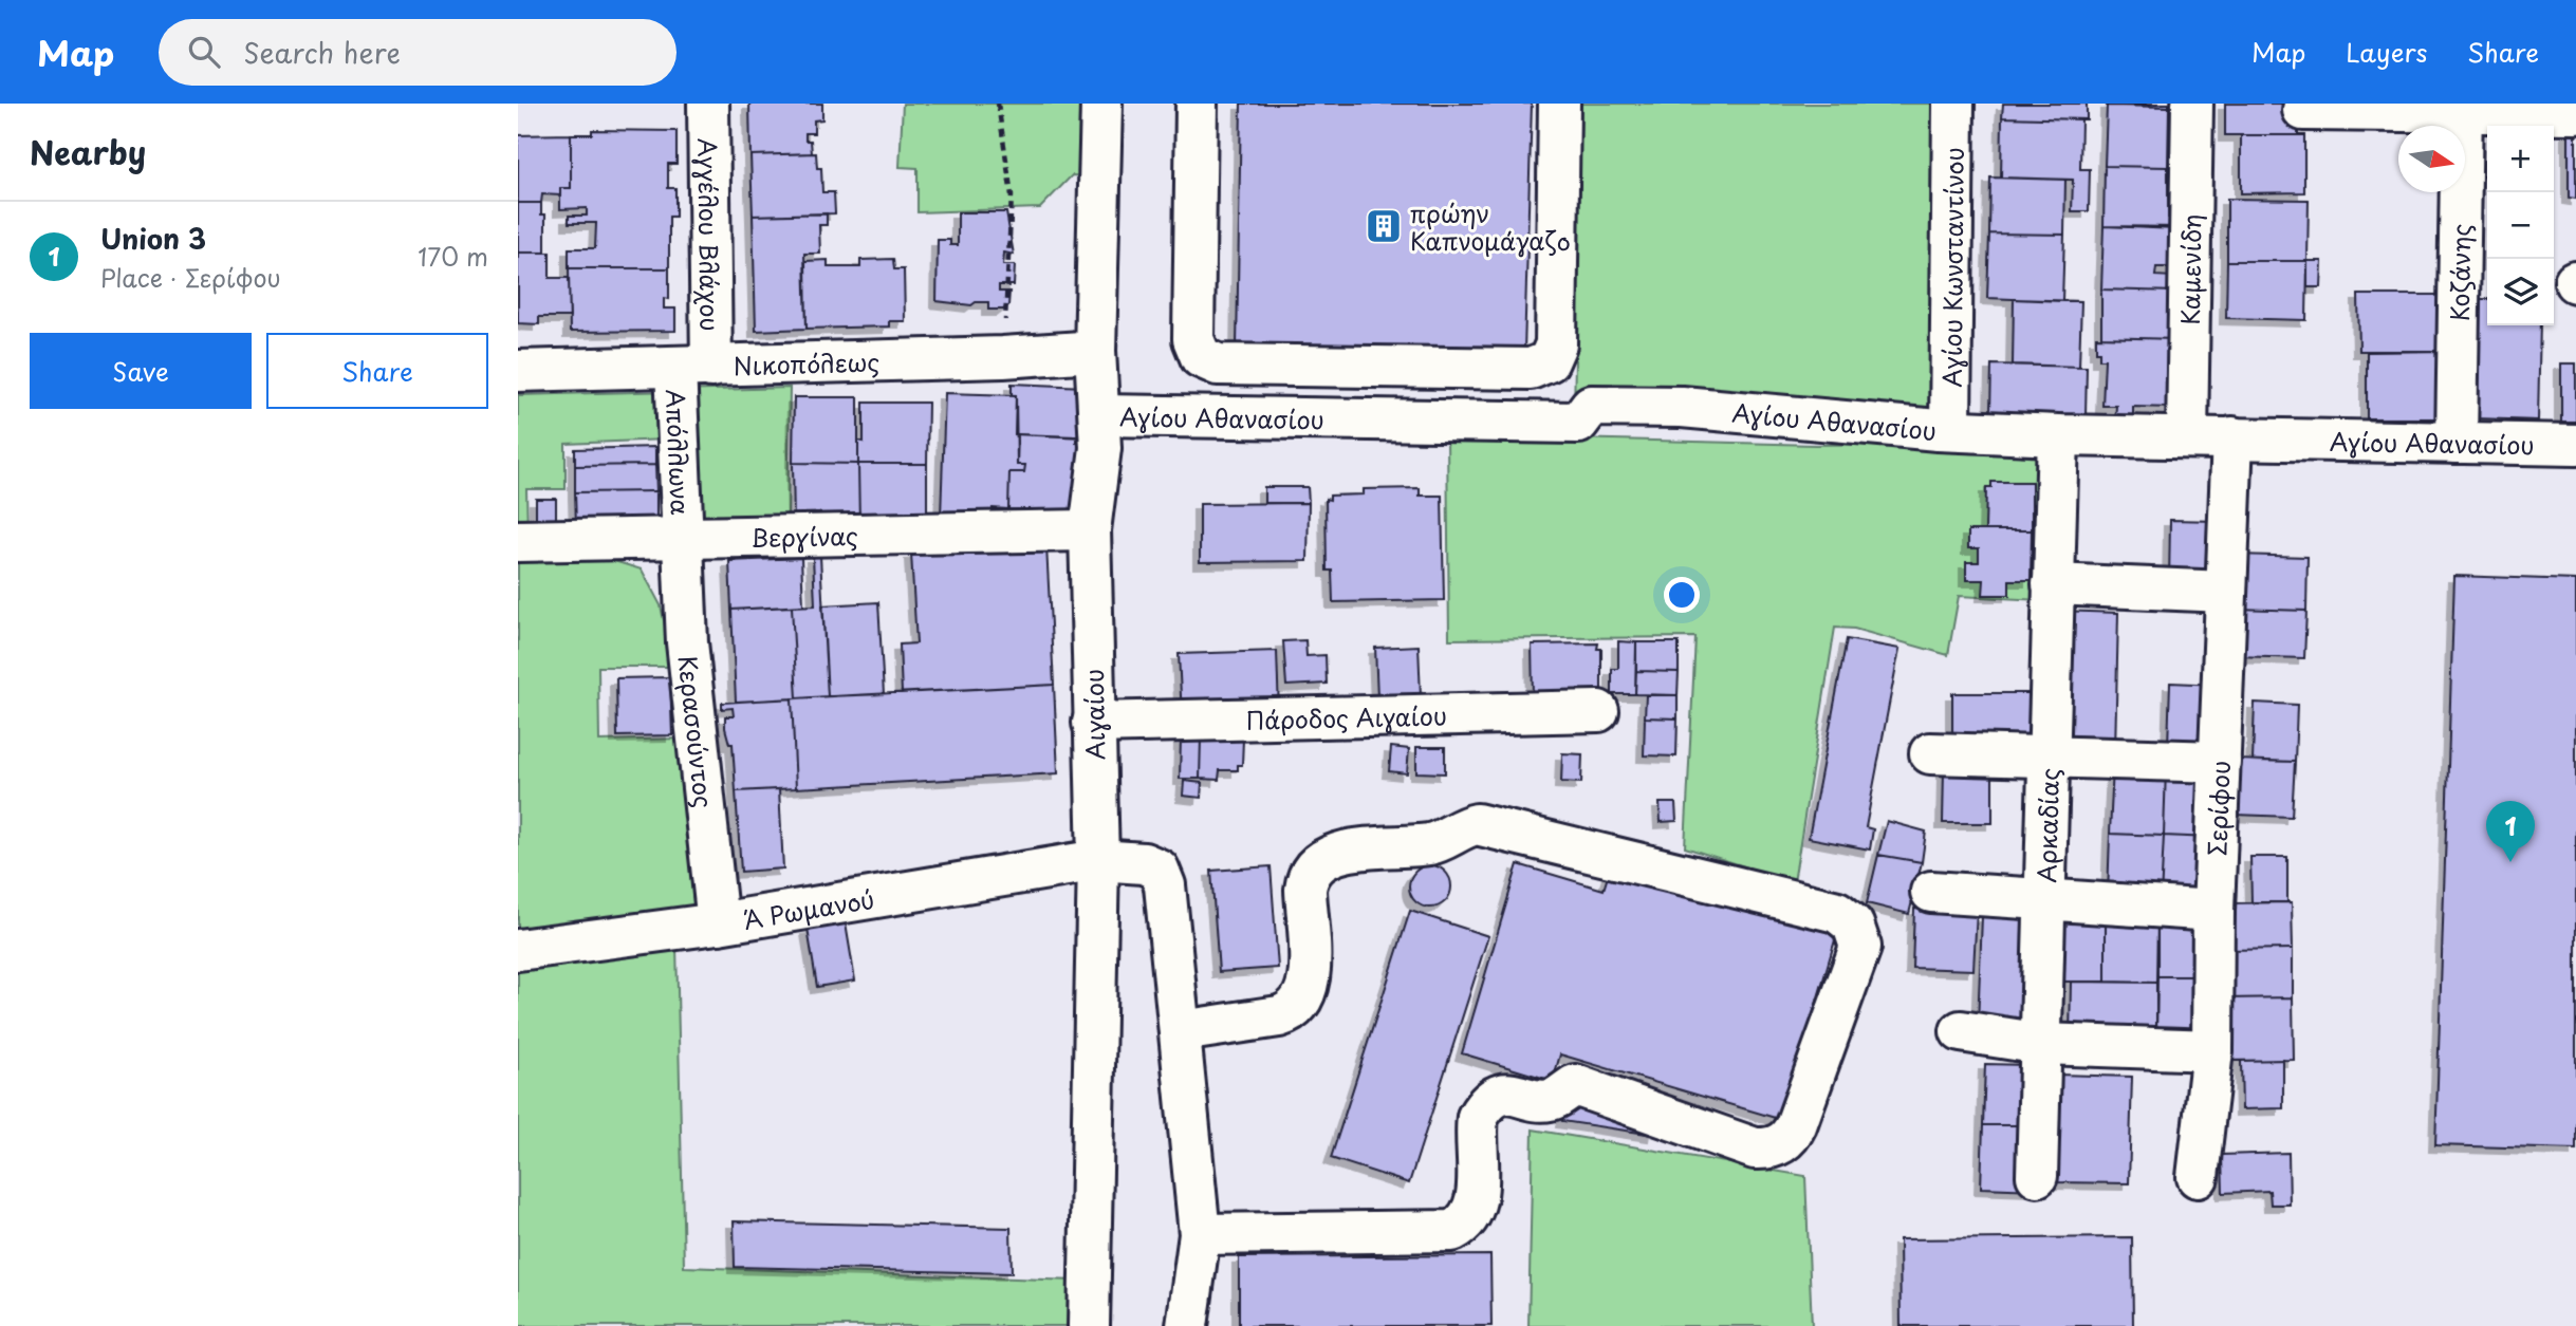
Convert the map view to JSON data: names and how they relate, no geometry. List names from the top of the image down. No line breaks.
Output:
{"streets":{"street":["Αγγέλου Βλάχου","Αγίου Κωνσταντίνου","Καμενίδη","Κοζάνης","Νικοπόλεως","Αγίου Αθανασίου","Απόλλωνα","Βεργίνας","Αιγαίου","Πάροδος Αιγαίου","Κερασούντος","Σερίφου","Αρκαδίας","Α΄ Ρωμανού"]},"crossings":[["Αγγέλου Βλάχου","Νικοπόλεως"],["Αγγέλου Βλάχου","Απόλλωνα"],["Αγίου Κωνσταντίνου","Αγίου Αθανασίου"],["Καμενίδη","Αγίου Αθανασίου"],["Κοζάνης","Αγίου Αθανασίου"],["Νικοπόλεως","Απόλλωνα"],["Νικοπόλεως","Αιγαίου"],["Αγίου Αθανασίου","Αιγαίου"],["Αγίου Αθανασίου","Σερίφου"],["Αγίου Αθανασίου","Αρκαδίας"],["Απόλλωνα","Βεργίνας"],["Απόλλωνα","Κερασούντος"],["Βεργίνας","Αιγαίου"],["Βεργίνας","Κερασούντος"],["Αιγαίου","Πάροδος Αιγαίου"],["Αιγαίου","Α΄ Ρωμανού"],["Κερασούντος","Α΄ Ρωμανού"]],"places":{"building":["πρώην Καπνομάγαζο"]},"north":"right","page":{"header":"Map","search":"Search here","nav":["Map","Layers","Share"],"heading":"Nearby","map_buttons":["+","−"],"list":[{"mark":"1","name":"Union 3","note":"Place · Σερίφου","value":"170 m"}],"buttons":["Save","Share"],"pins":"1"}}
